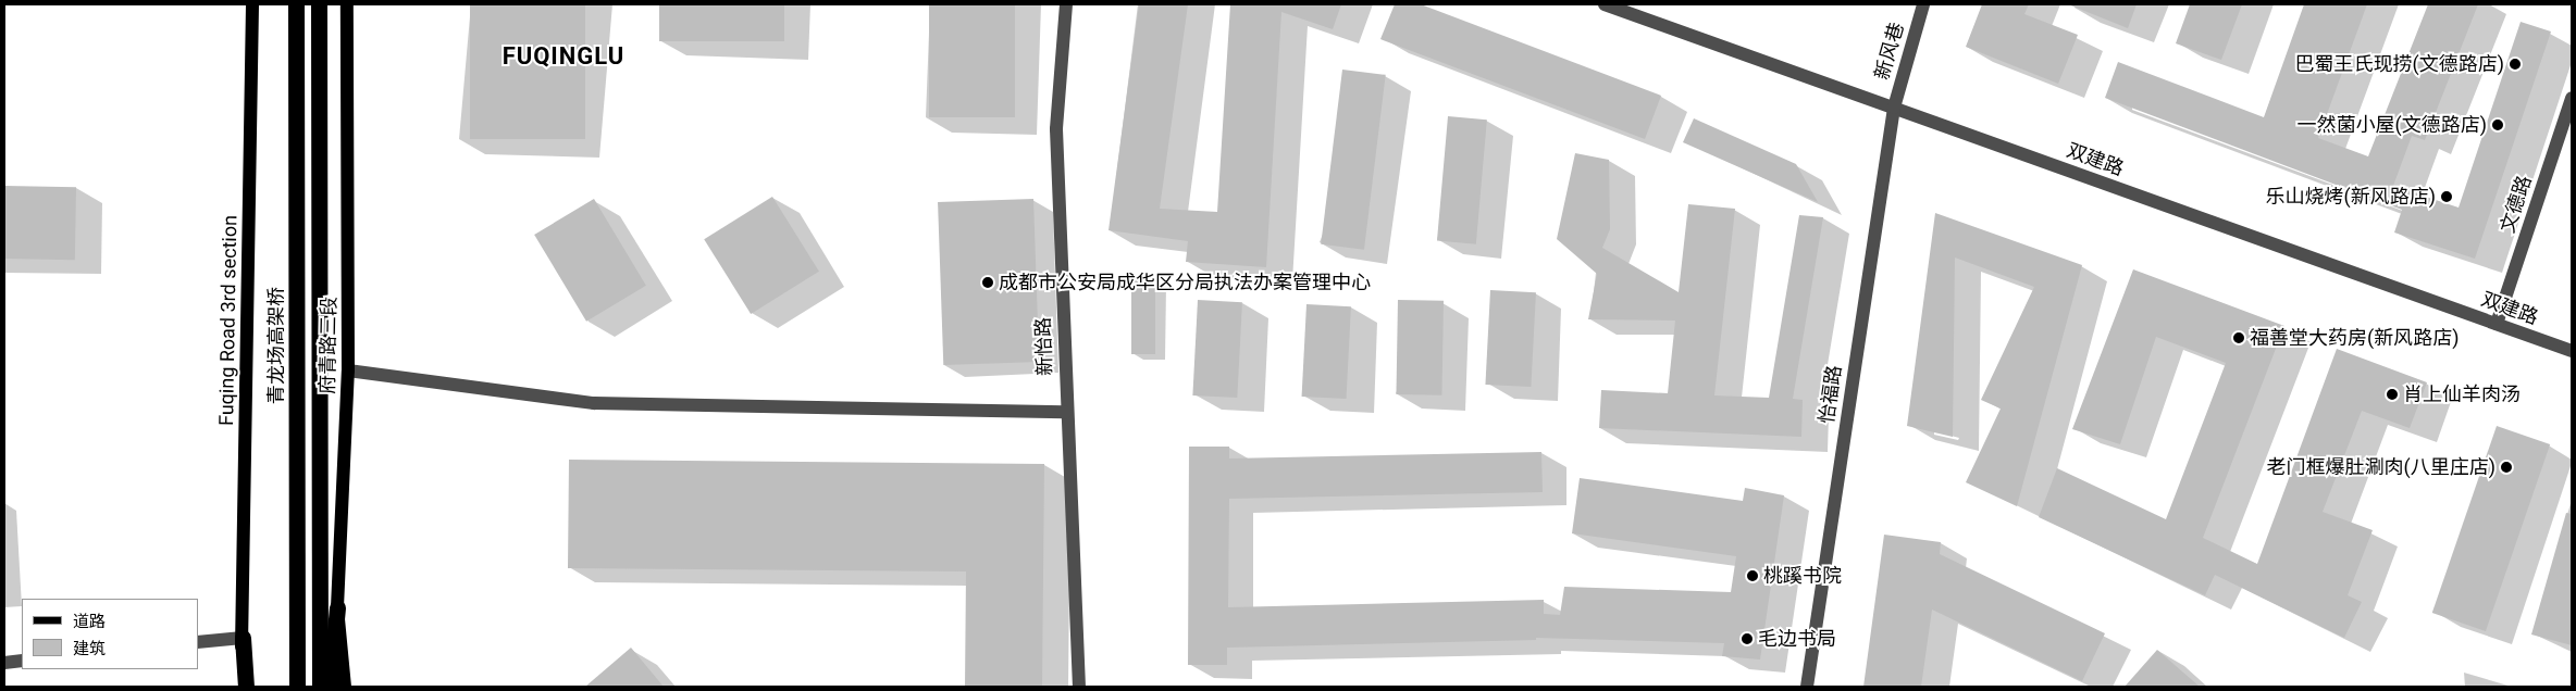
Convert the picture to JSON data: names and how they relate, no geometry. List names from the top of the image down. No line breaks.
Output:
{"streets":{"highway":["青龙场高架桥"],"main road":["Fuqing Road 3rd section","府青路三段"],"street":["新风巷","双建路","文德路","新怡路","怡福路"]},"crossings":[["新风巷","双建路"],["新风巷","怡福路"],["双建路","文德路"],["双建路","怡福路"]],"districts":["FUQINGLU"],"places":["巴蜀王氏现捞(文德路店)","一然菌小屋(文德路店)","乐山烧烤(新风路店)","成都市公安局成华区分局执法办案管理中心","福善堂大药房(新风路店)","肖上仙羊肉汤","老门框爆肚涮肉(八里庄店)","桃蹊书院","毛边书局"],"legend":["道路","建筑"]}
